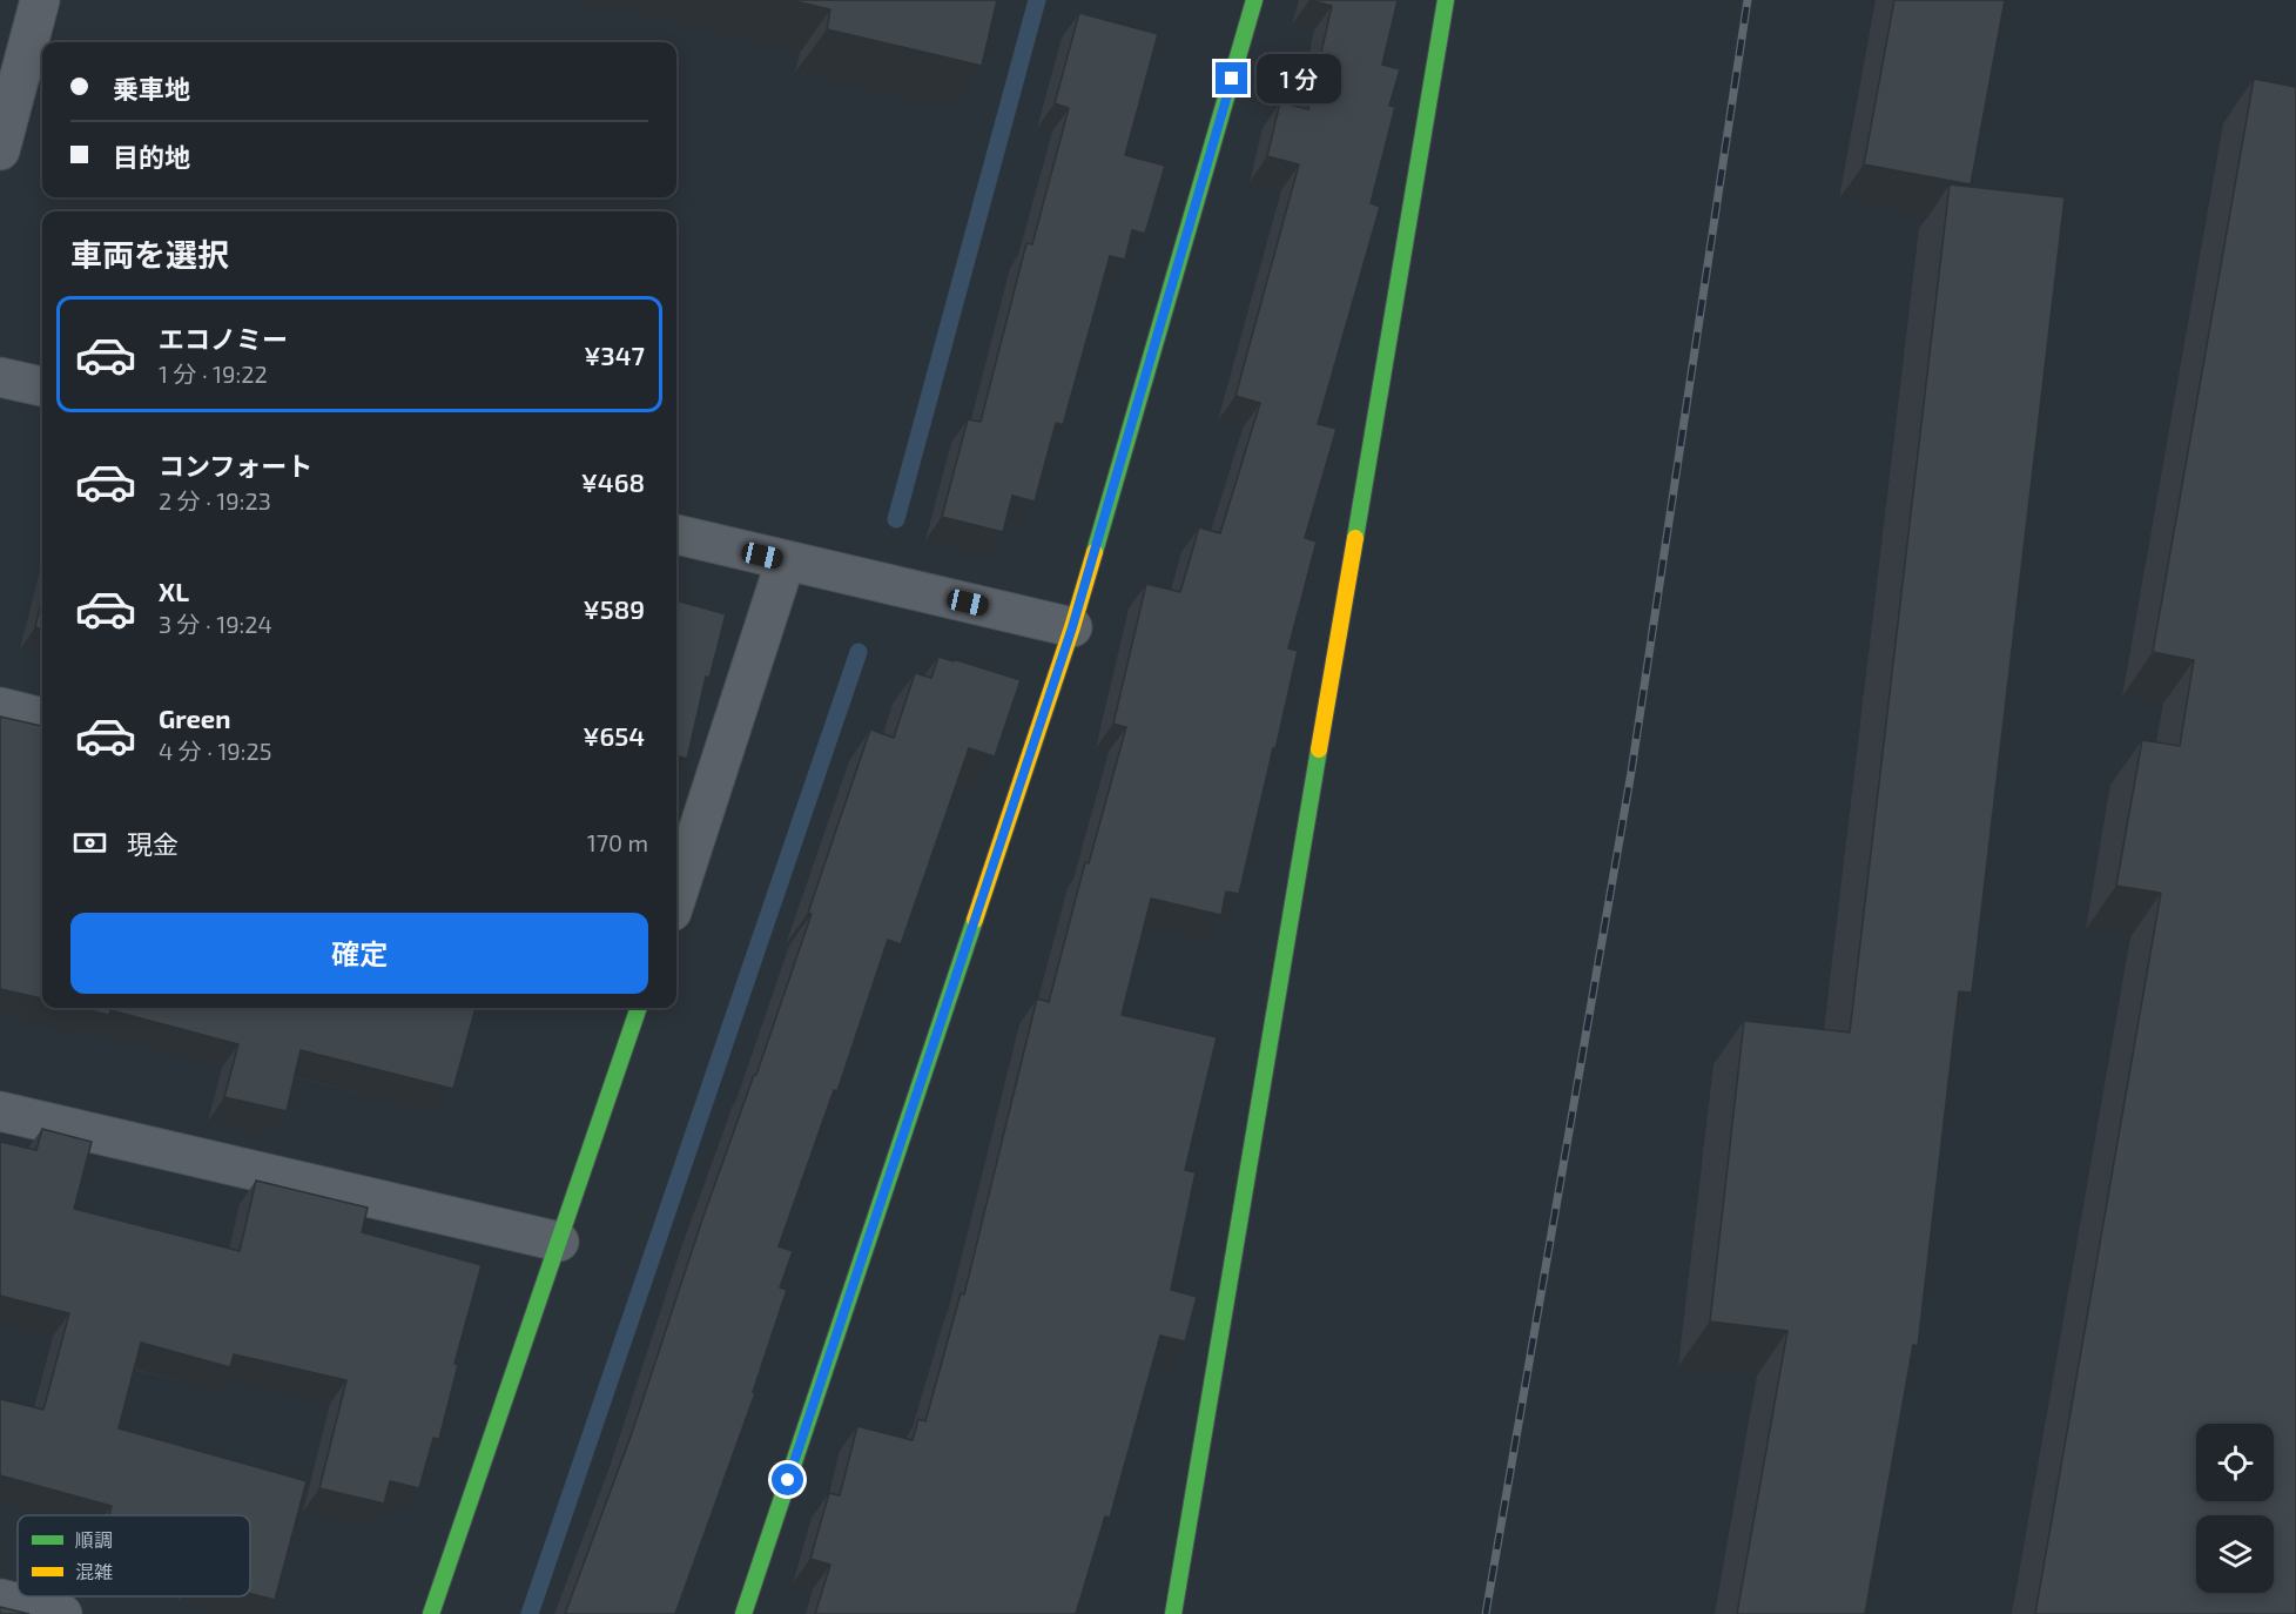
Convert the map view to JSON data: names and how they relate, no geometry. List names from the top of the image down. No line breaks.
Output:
{"legend":["順調","混雑"],"page":{"banner":["乗車地","目的地"],"bubble":"1 分","heading":"車両を選択","list":[{"name":"エコノミー","note":"1 分 · 19:22","value":"¥347"},{"name":"コンフォート","note":"2 分 · 19:23","value":"¥468"},{"name":"XL","note":"3 分 · 19:24","value":"¥589"},{"name":"Green","note":"4 分 · 19:25","value":"¥654"}],"pay":["現金","170 m"],"buttons":"確定"}}
